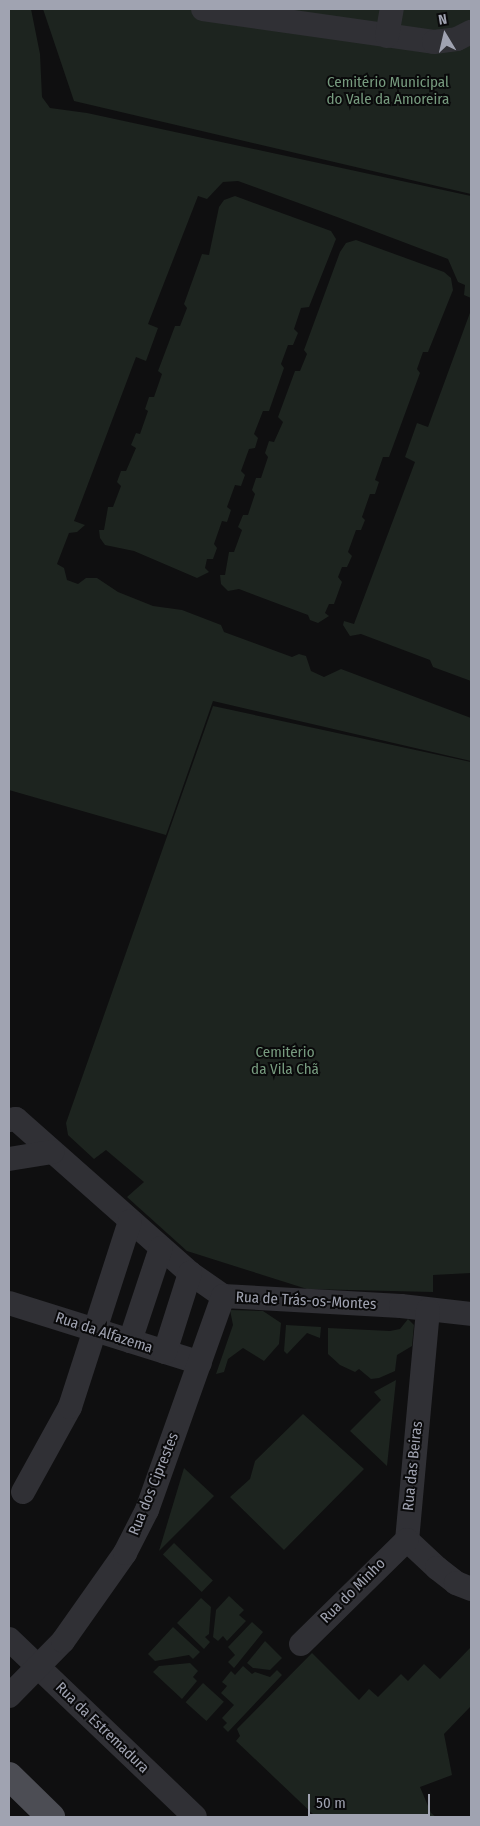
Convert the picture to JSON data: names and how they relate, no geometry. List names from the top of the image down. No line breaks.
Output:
{"streets":{"street":["Rua de Trás-os-Montes","Rua da Alfazema","Rua das Beiras","Rua dos Ciprestes","Rua do Minho","Rua da Estremadura"]},"crossings":[["Rua de Trás-os-Montes","Rua das Beiras"],["Rua de Trás-os-Montes","Rua dos Ciprestes"],["Rua da Alfazema","Rua dos Ciprestes"],["Rua das Beiras","Rua do Minho"],["Rua dos Ciprestes","Rua da Estremadura"]],"parks":["Cemitério Municipal do Vale da Amoreira","Cemitério da Vila Chã"],"scale_bar":"50 m","north":"top"}
